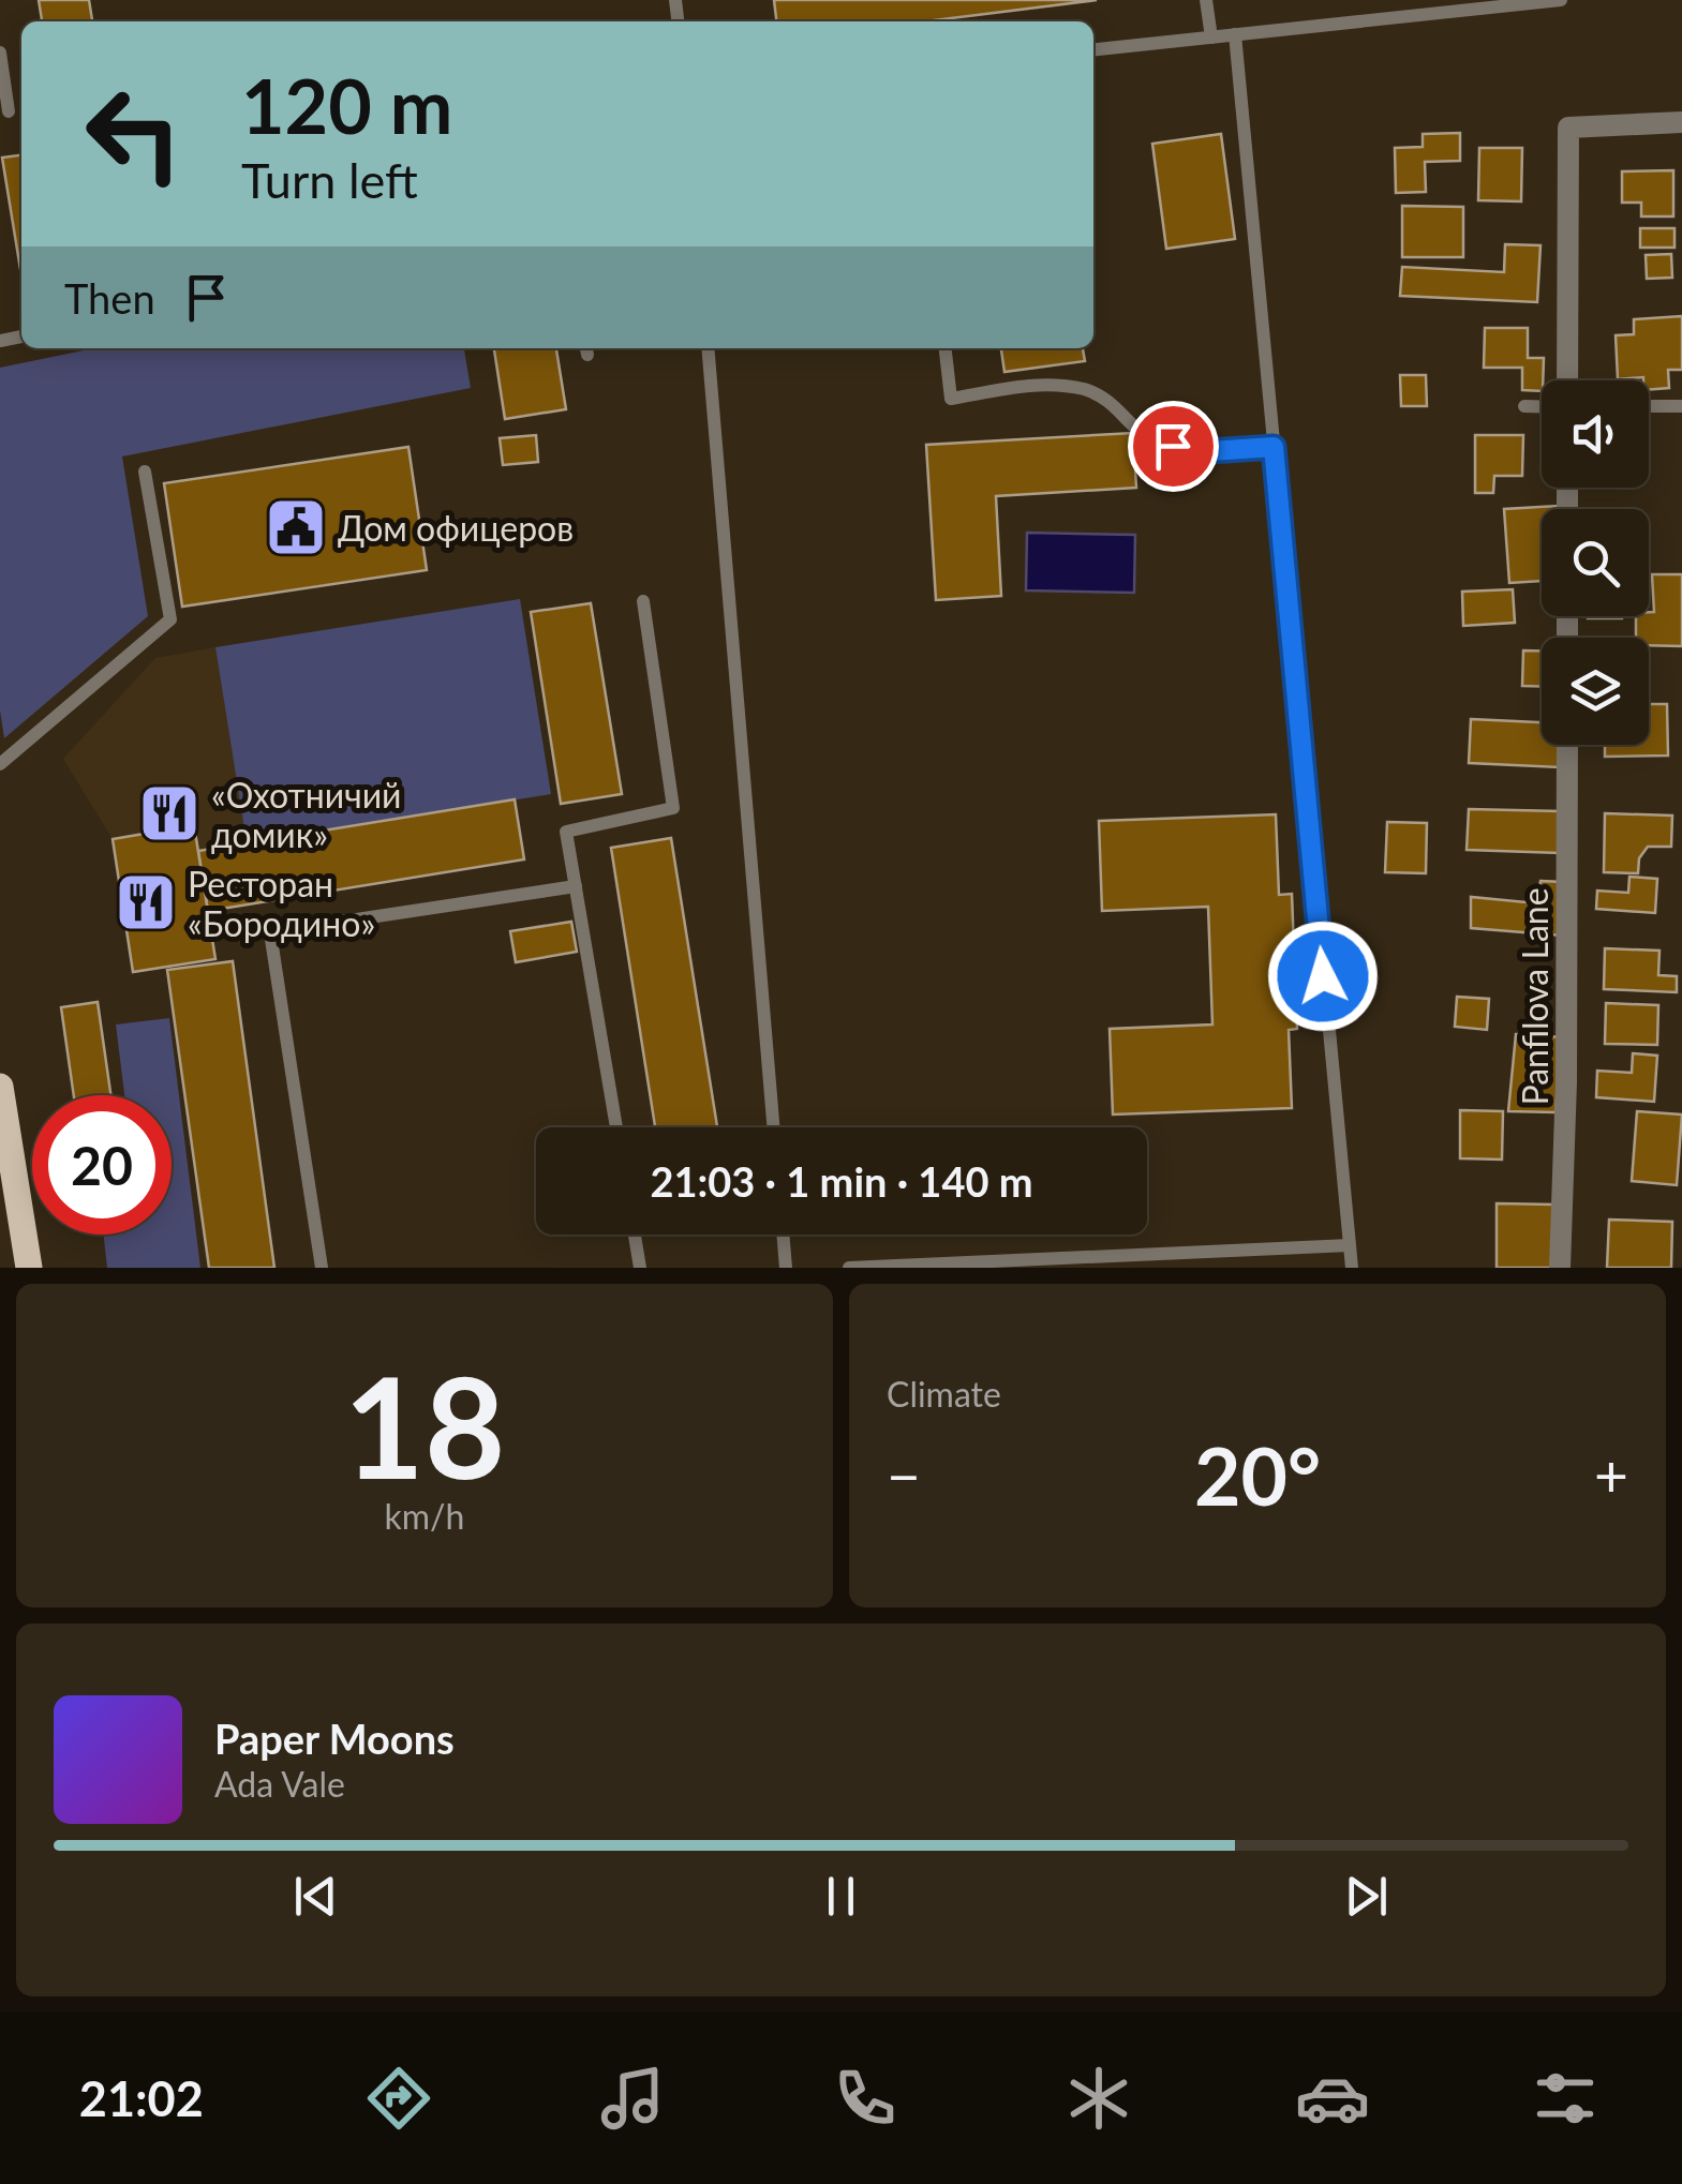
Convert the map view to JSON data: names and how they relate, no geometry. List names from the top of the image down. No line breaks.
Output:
{"streets":{"street":["Panfilova Lane"]},"places":{"public building":["Дом офицеров"],"restaurant":["«Охотничий домик»","Ресторан «Бородино»"]},"page":{"turn":["120 m","Turn left"],"then":"Then","limit":"20","trip":"21:03 · 1 min · 140 m","tile":[["18","km/h"],"Climate"],"heat":["−","20°","+"],"song":["Paper Moons","Ada Vale"],"tabs":"21:02"}}
